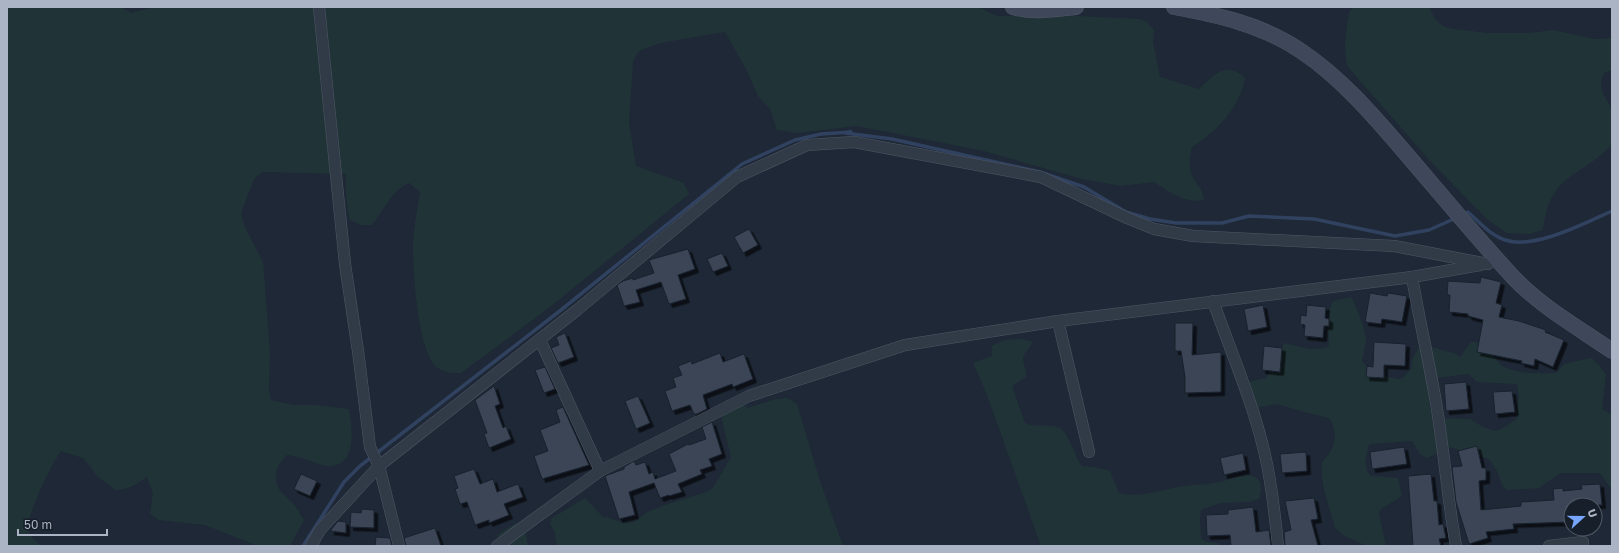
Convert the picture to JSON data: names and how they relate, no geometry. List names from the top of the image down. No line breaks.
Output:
{"scale_bar":"50 m","north":"right"}
